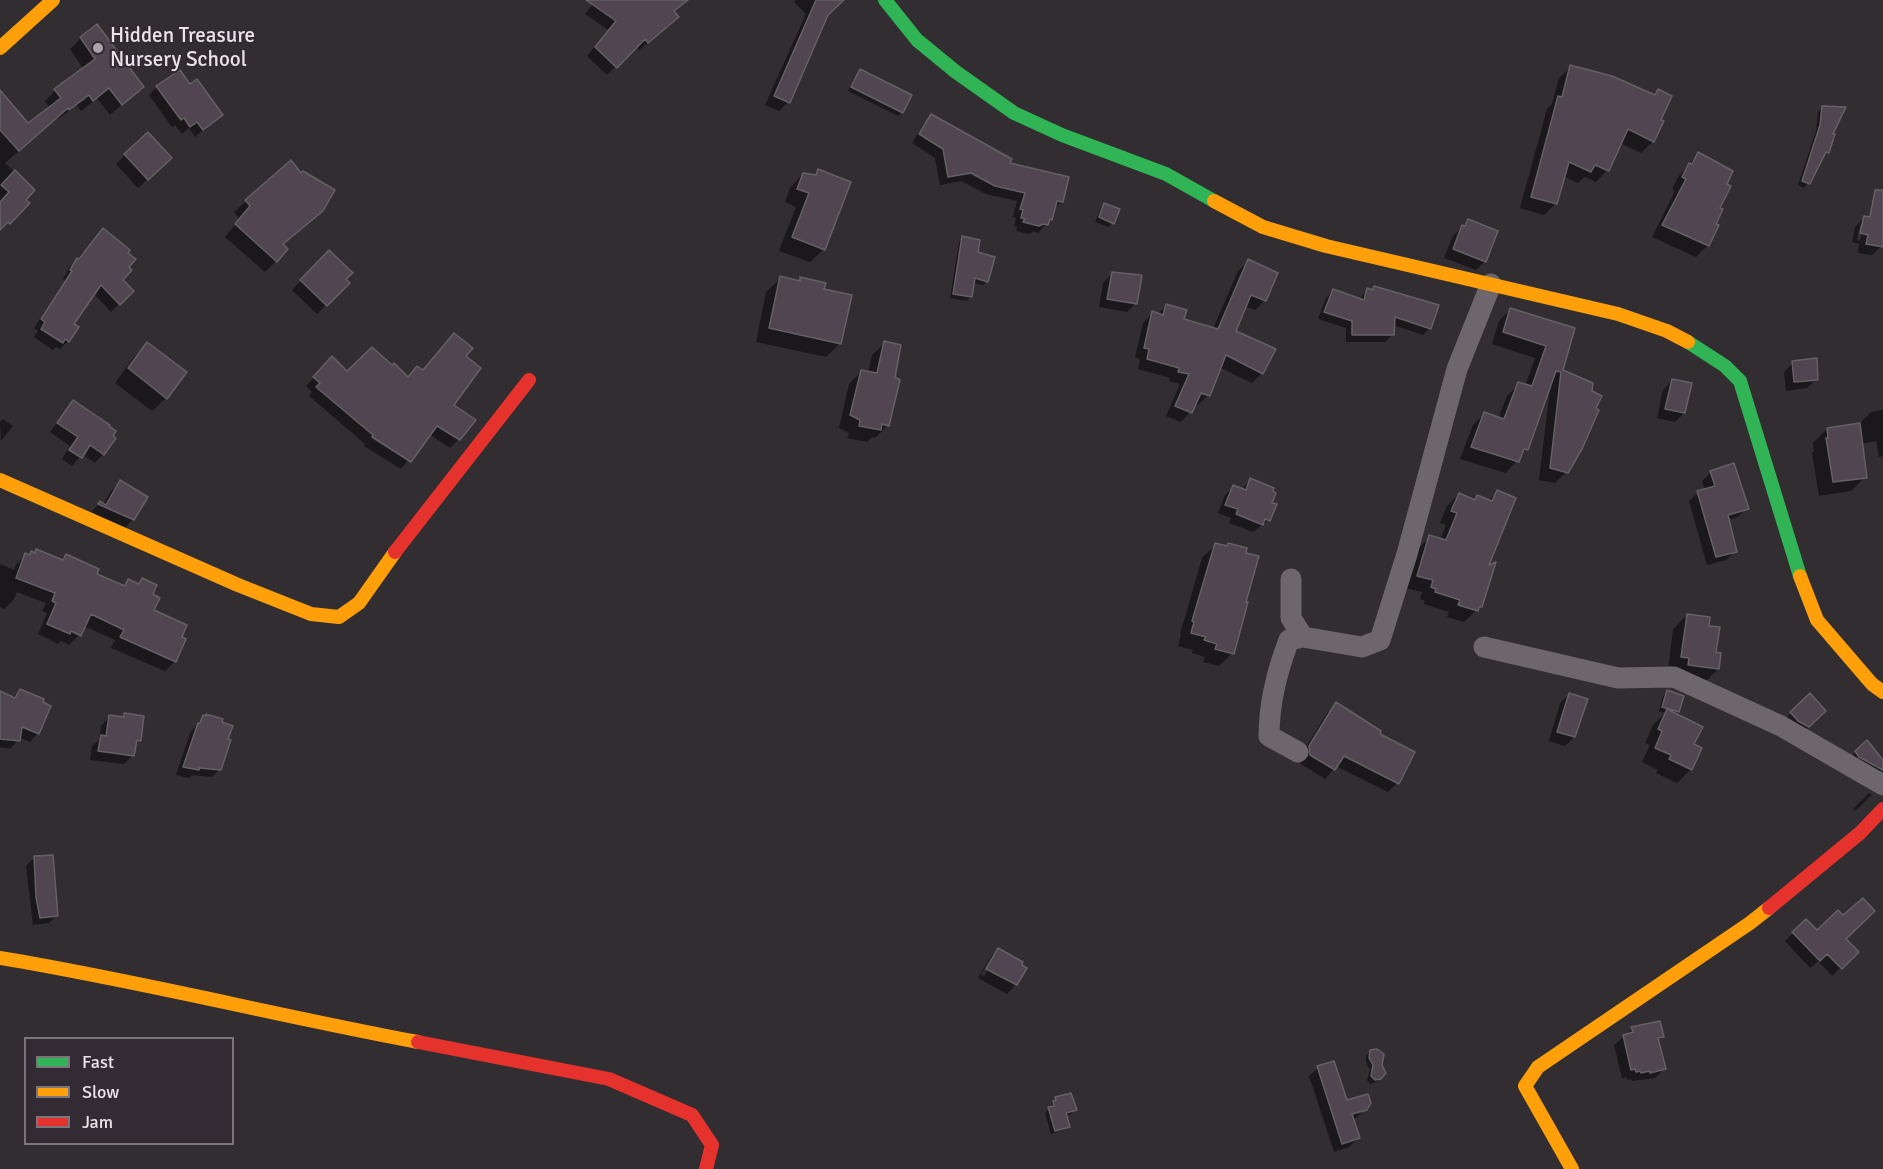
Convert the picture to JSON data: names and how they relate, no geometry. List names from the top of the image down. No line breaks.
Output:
{"places":["Hidden Treasure Nursery School"],"legend":["Fast","Slow","Jam"]}
